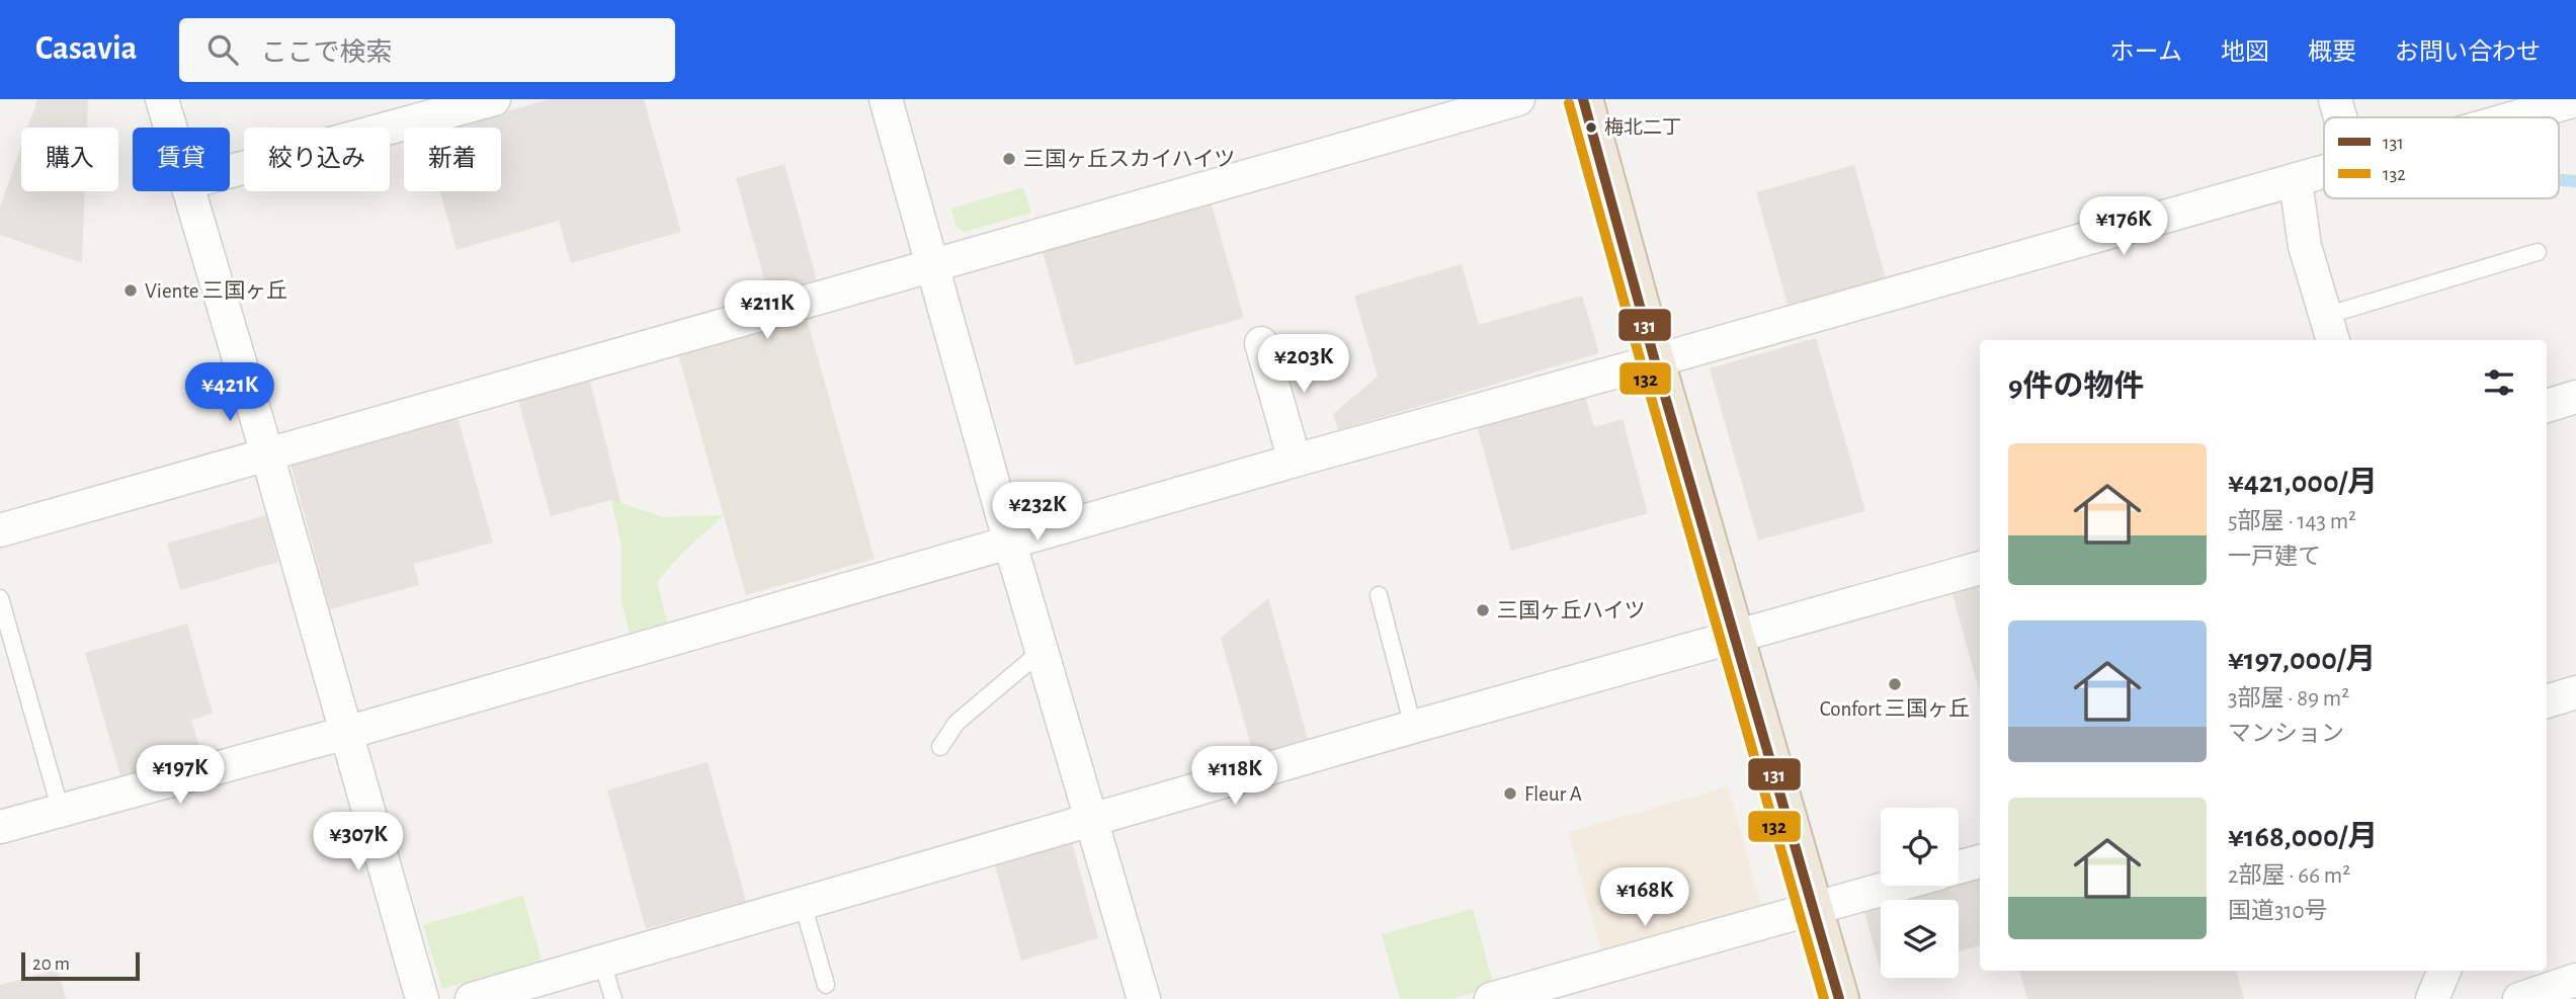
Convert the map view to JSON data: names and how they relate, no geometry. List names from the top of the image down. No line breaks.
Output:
{"places":["梅北二丁","三国ヶ丘スカイハイツ","Viente 三国ヶ丘","三国ヶ丘ハイツ","Confort 三国ヶ丘","Fleur A"],"lines":["transit line 131","transit line 132"],"legend":["131","132"],"scale_bar":"20 m","page":{"header":"Casavia","search":"ここで検索","nav":["ホーム","地図","概要","お問い合わせ"],"chip":["購入","賃貸","絞り込み","新着"],"price":["¥176K","¥211K","¥203K","¥421K","¥232K","¥197K","¥118K","¥307K","¥168K"],"heading":"9件の物件","list":[{"name":"¥421,000/月","note":"5部屋 · 143 m² · 一戸建て"},{"name":"¥197,000/月","note":"3部屋 · 89 m² · マンション"},{"name":"¥168,000/月","note":"2部屋 · 66 m² · 国道310号"}],"scale":"20 m"}}
